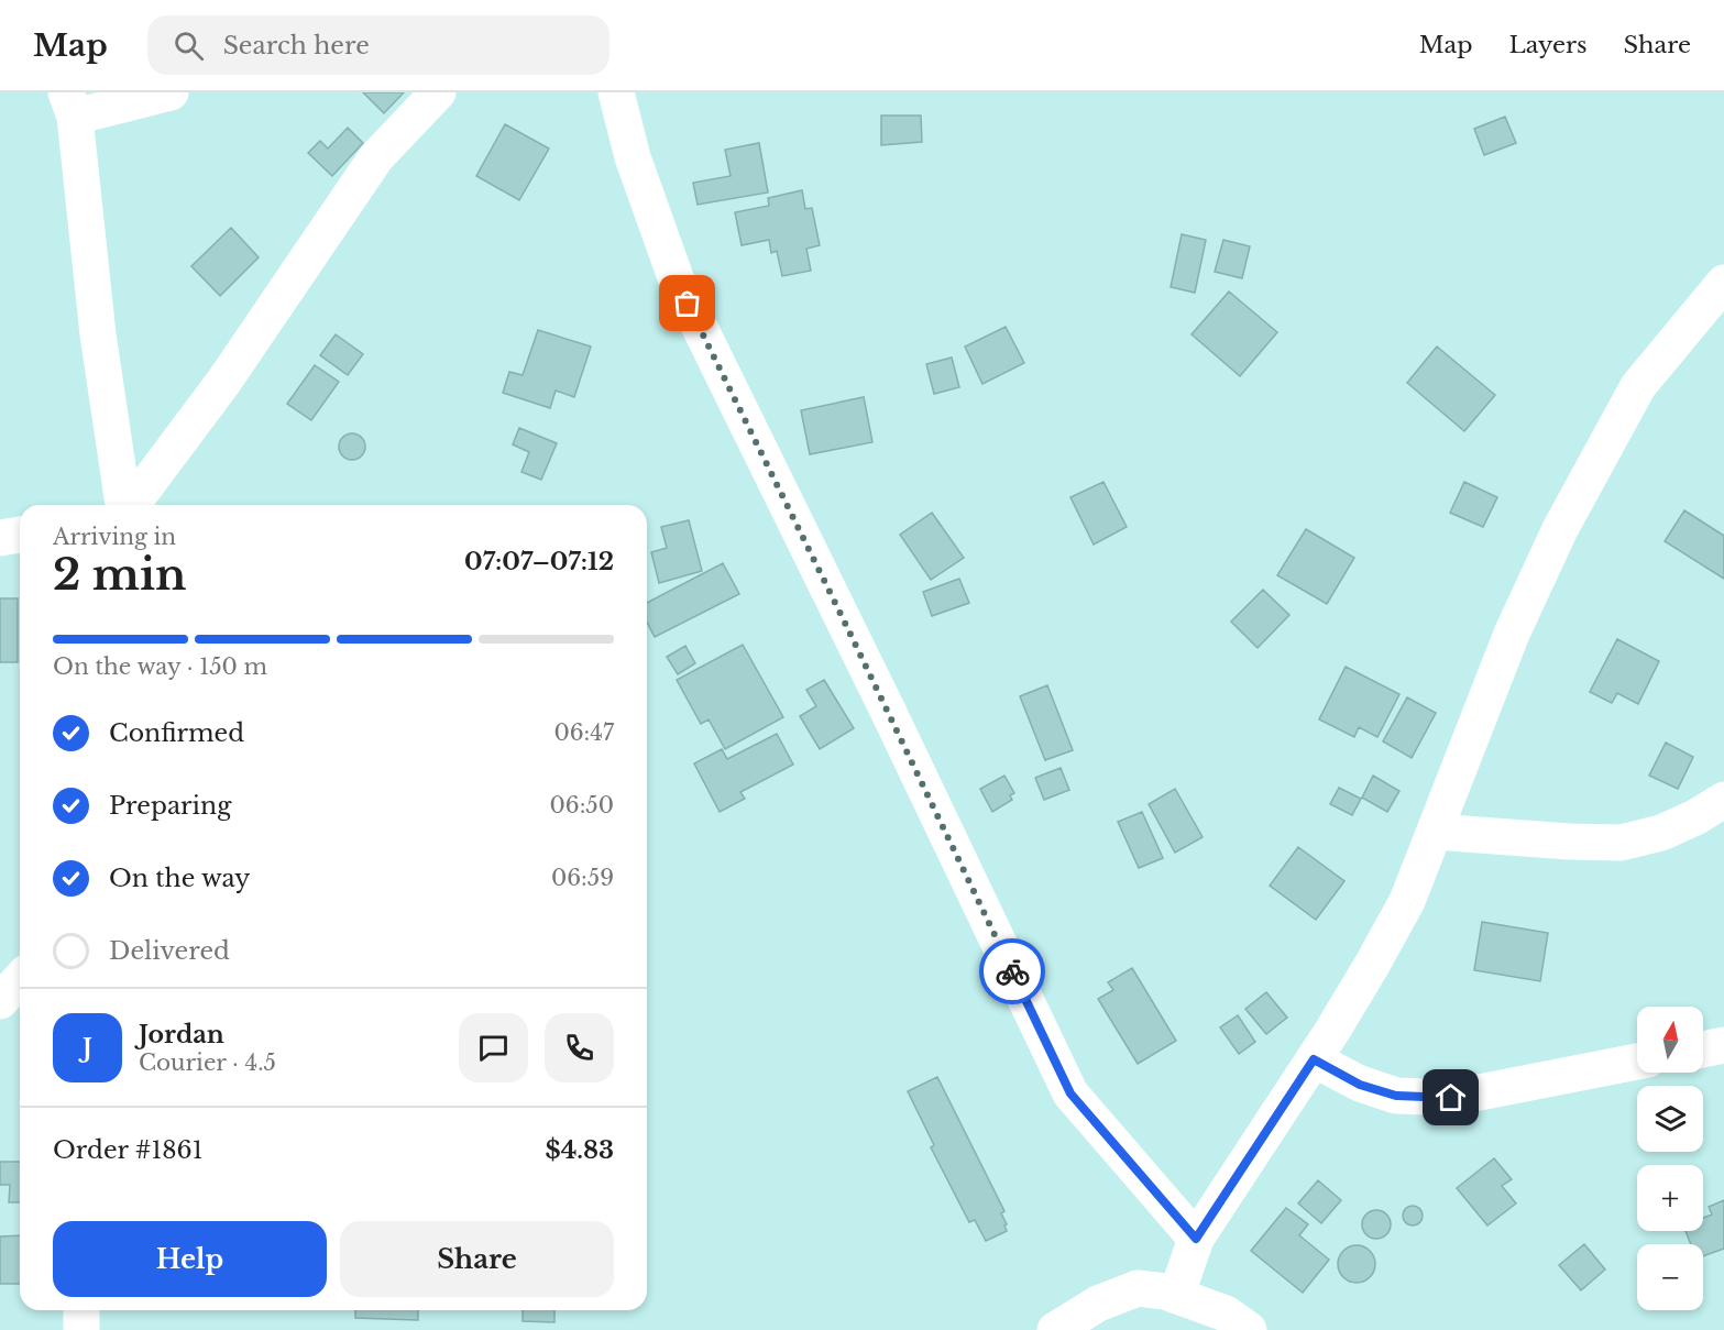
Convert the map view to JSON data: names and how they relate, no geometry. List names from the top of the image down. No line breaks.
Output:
{"north":"top","page":{"header":"Map","search":"Search here","nav":["Map","Layers","Share"],"heading":["2 min","Arriving in","07:07–07:12"],"panel":["Jordan","Courier · 4.5","Order #1861","$4.83"],"bar":"On the way · 150 m","list":[["Confirmed","06:47"],["Preparing","06:50"],["On the way","06:59"],"Delivered"],"map_buttons":["+","−"],"round":"J","buttons":["Help","Share"]}}
